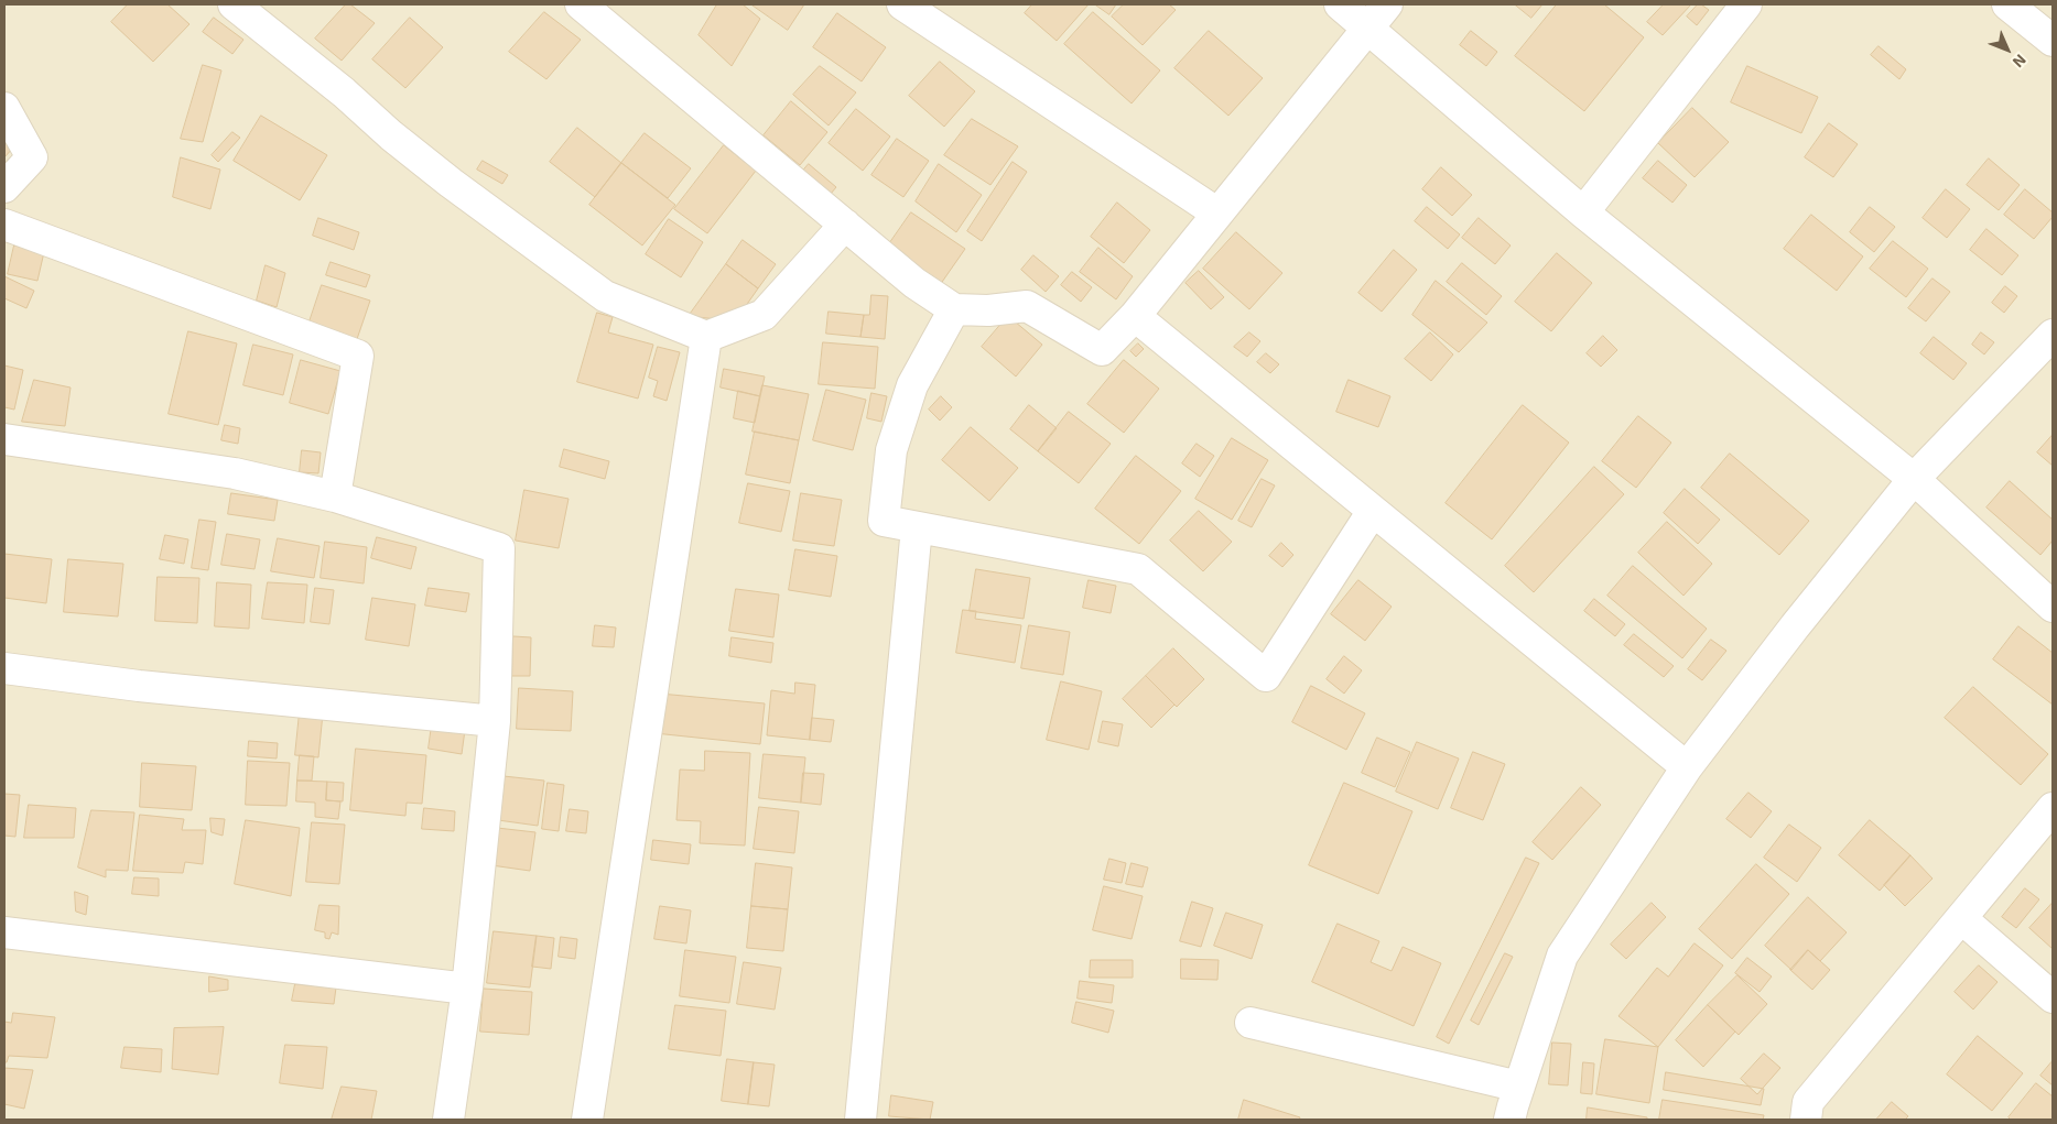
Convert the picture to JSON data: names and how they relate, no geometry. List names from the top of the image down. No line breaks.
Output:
{"north":"bottom right"}
